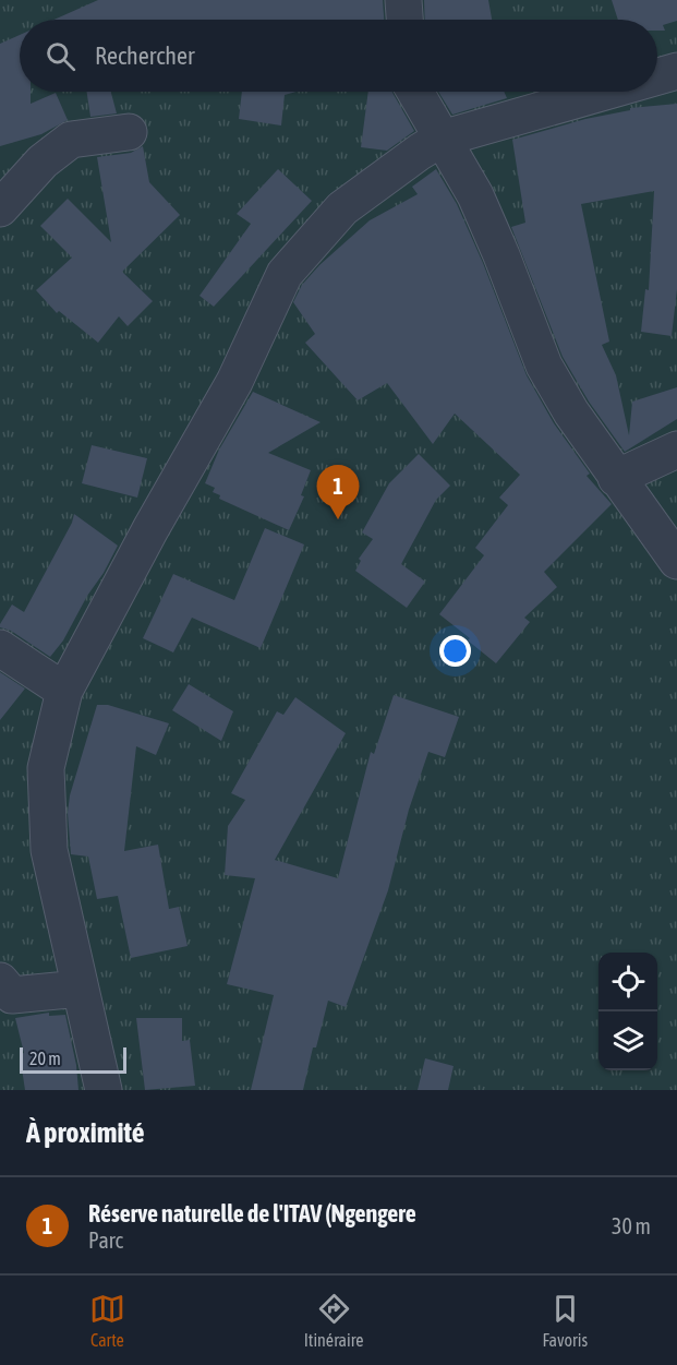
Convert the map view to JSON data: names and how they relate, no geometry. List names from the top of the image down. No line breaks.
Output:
{"scale_bar":"20 m","page":{"search":"Rechercher","pins":"1","scale":"20 m","heading":"À proximité","list":[{"mark":"1","name":"Réserve naturelle de l'ITAV (Ngengere","note":"Parc","value":"30 m"}],"nav":["Carte","Itinéraire","Favoris"]}}
